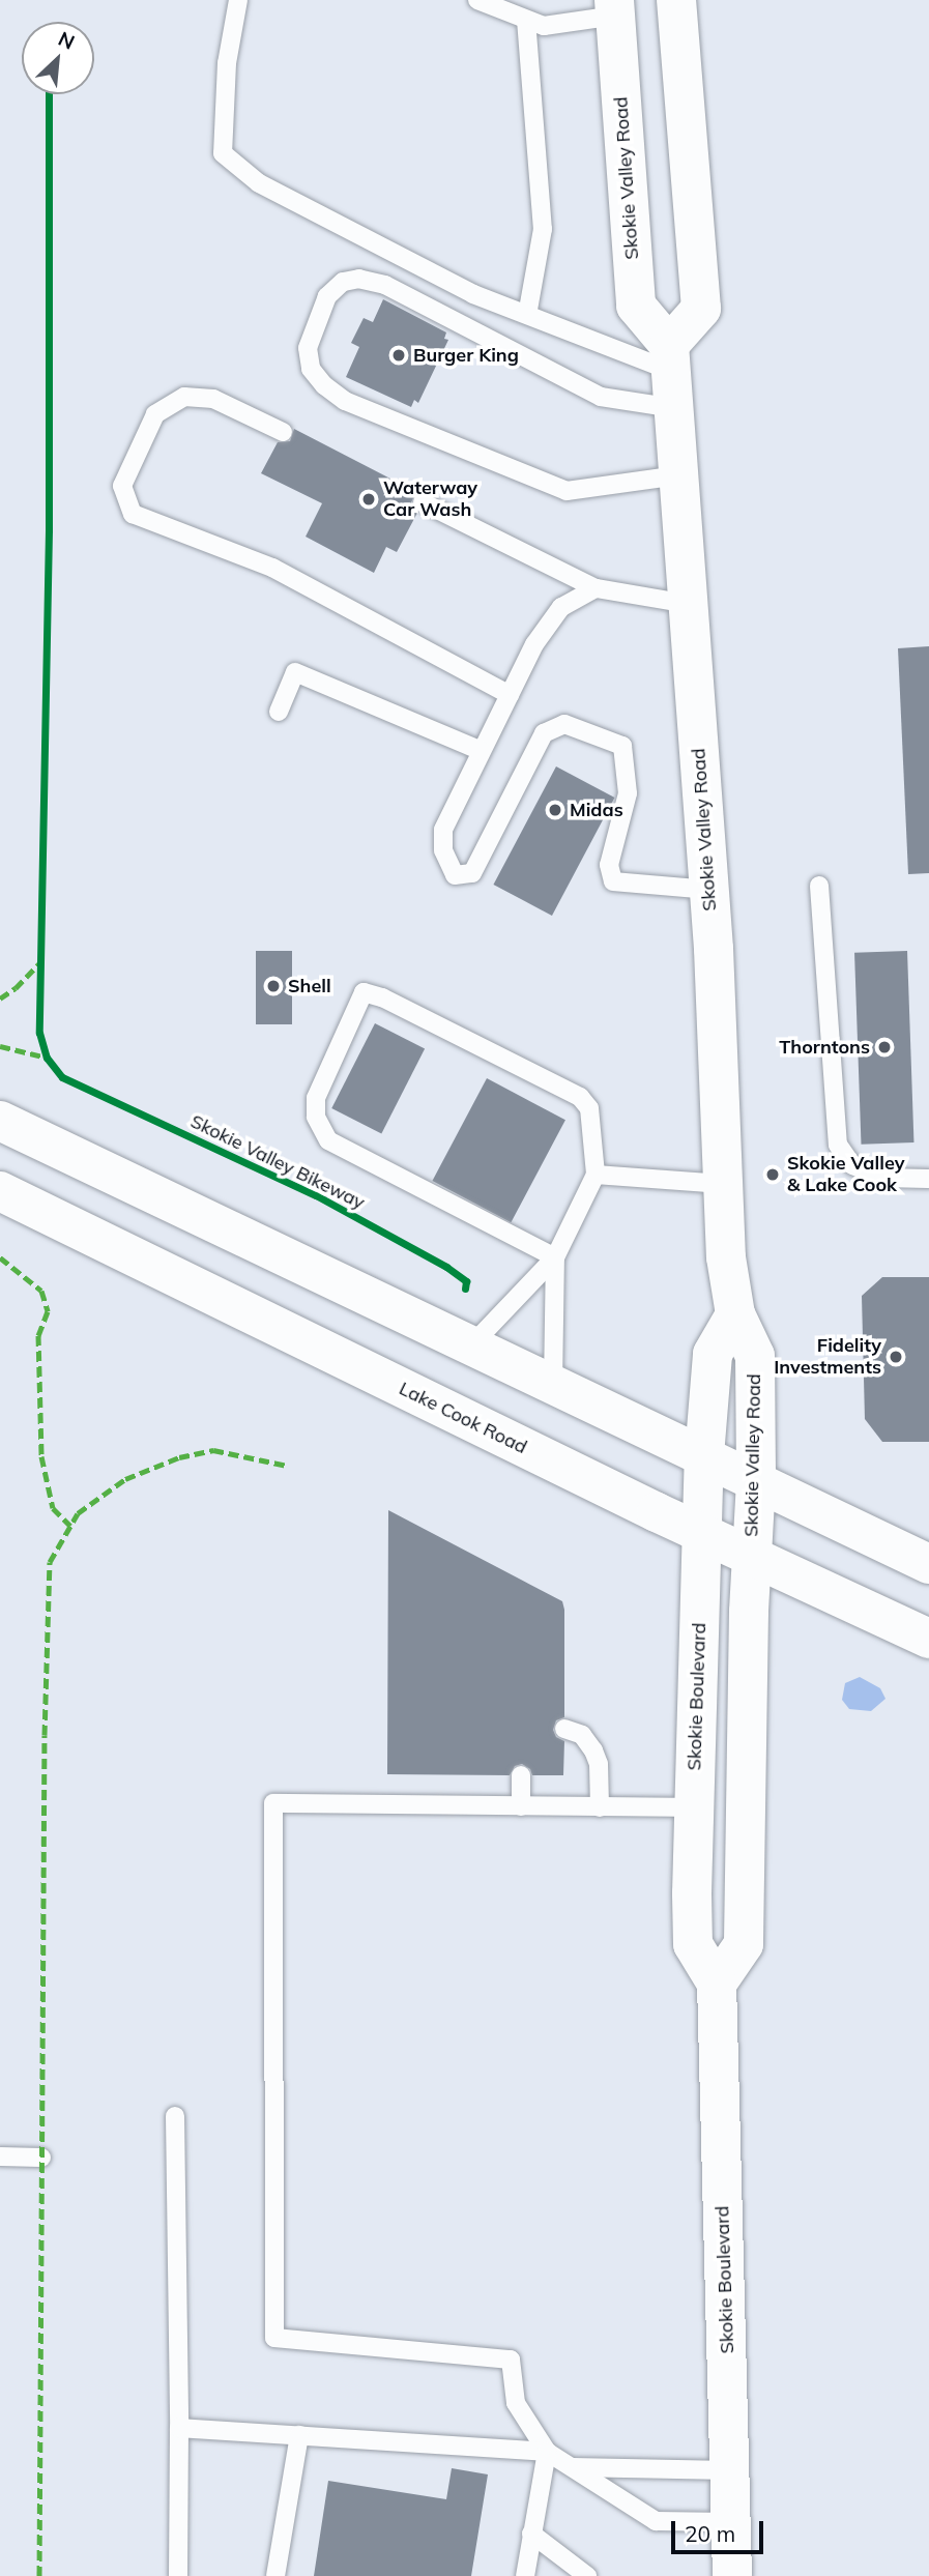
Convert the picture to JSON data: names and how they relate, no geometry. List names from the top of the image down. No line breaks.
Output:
{"streets":{"main road":["Skokie Valley Road","Lake Cook Road","Skokie Boulevard"],"cycle path":["Skokie Valley Bikeway"]},"crossings":[["Skokie Valley Road","Lake Cook Road"],["Lake Cook Road","Skokie Boulevard"]],"places":["Burger King","Waterway Car Wash","Midas","Shell","Thorntons","Skokie Valley & Lake Cook","Fidelity Investments"],"scale_bar":"20 m","north":"top right"}
